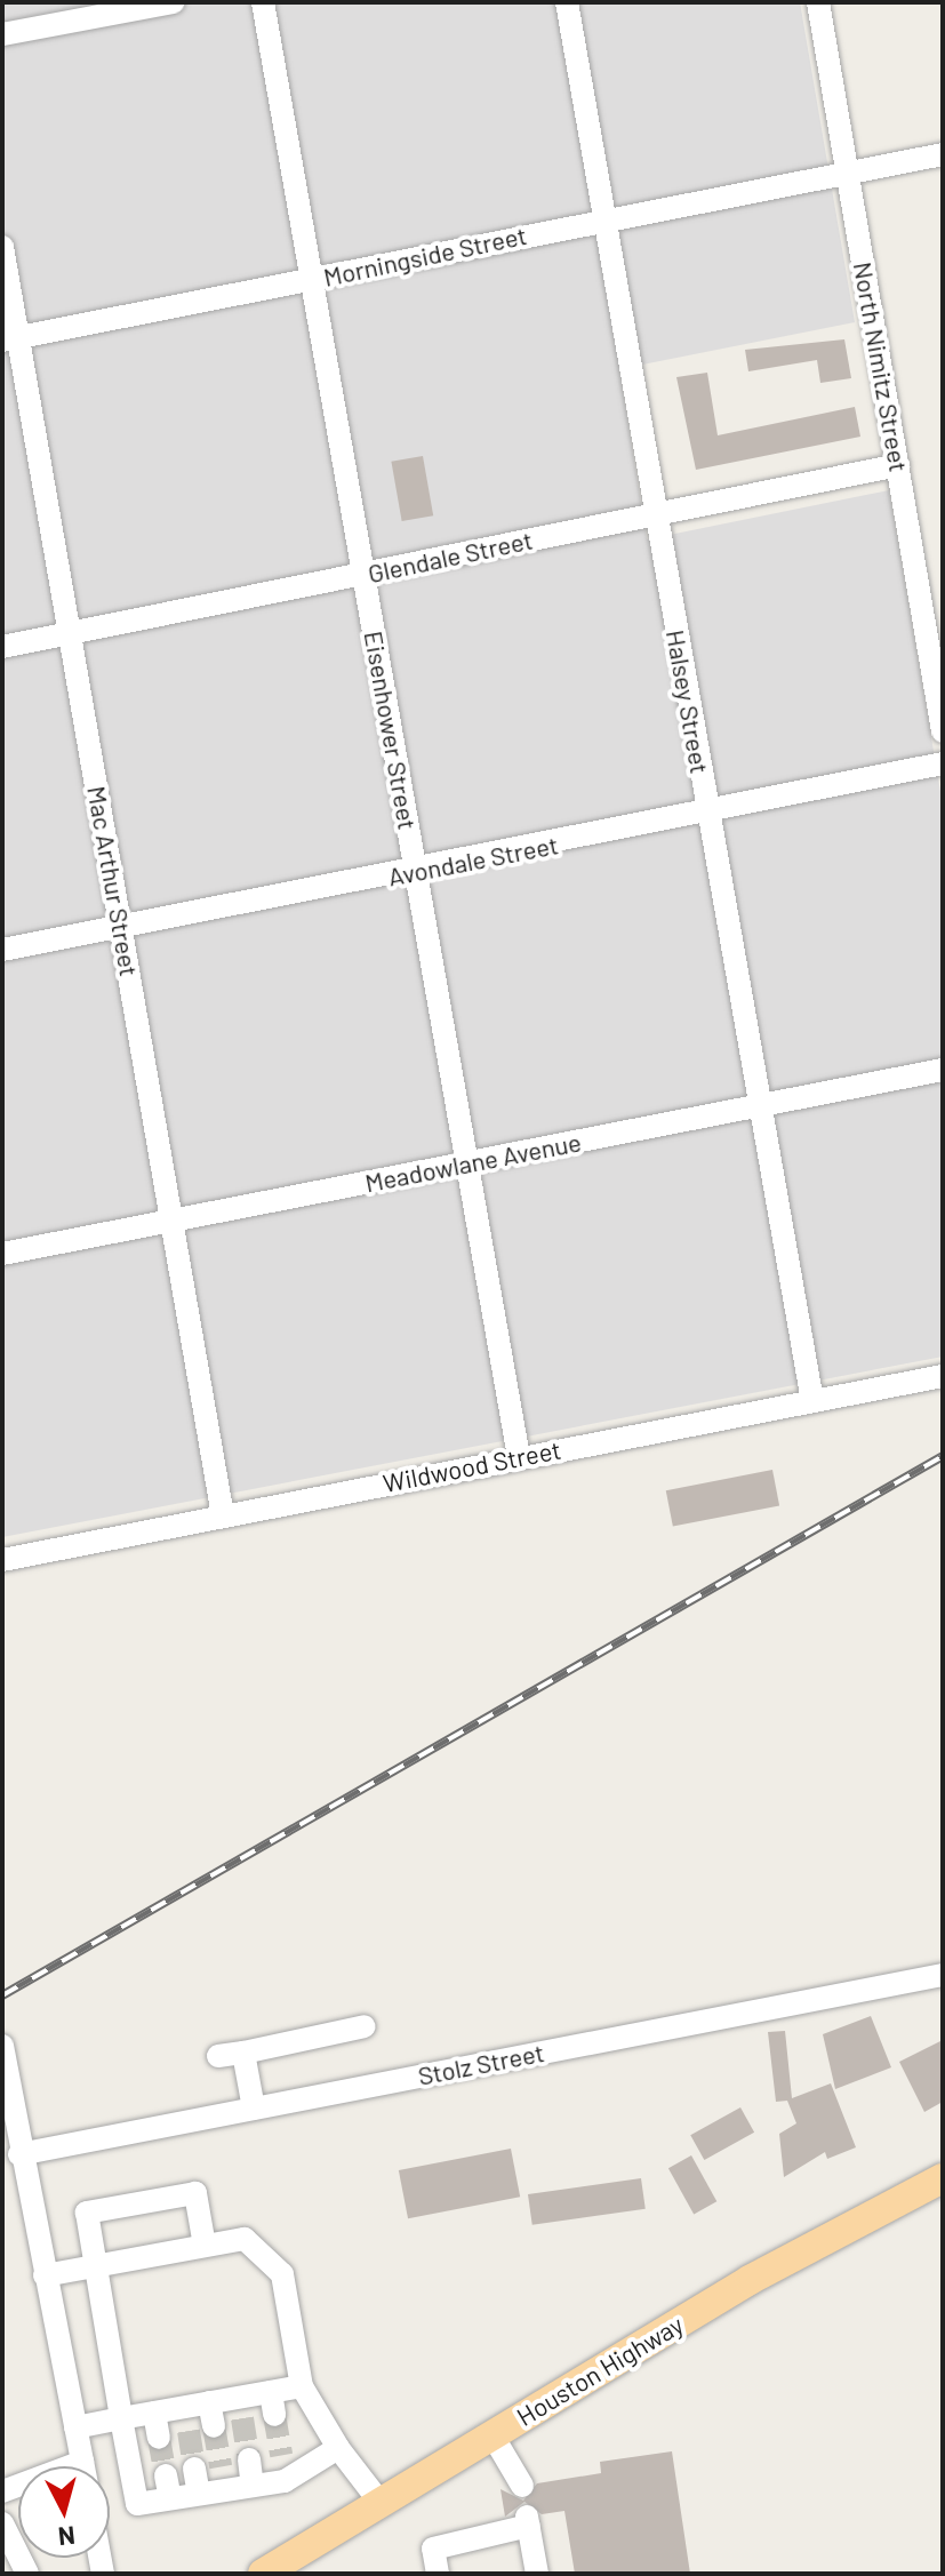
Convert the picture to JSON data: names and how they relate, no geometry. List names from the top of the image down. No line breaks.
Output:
{"streets":{"main road":["Houston Highway"],"street":["Morningside Street","North Nimitz Street","Glendale Street","Halsey Street","Eisenhower Street","Avondale Street","Mac Arthur Street","Meadowlane Avenue","Wildwood Street","Stolz Street"]},"crossings":[["Morningside Street","North Nimitz Street"],["Morningside Street","Halsey Street"],["Morningside Street","Eisenhower Street"],["Morningside Street","Mac Arthur Street"],["North Nimitz Street","Glendale Street"],["Glendale Street","Halsey Street"],["Glendale Street","Eisenhower Street"],["Glendale Street","Mac Arthur Street"],["Halsey Street","Avondale Street"],["Halsey Street","Meadowlane Avenue"],["Halsey Street","Wildwood Street"],["Eisenhower Street","Avondale Street"],["Eisenhower Street","Meadowlane Avenue"],["Eisenhower Street","Wildwood Street"],["Avondale Street","Mac Arthur Street"],["Mac Arthur Street","Meadowlane Avenue"],["Mac Arthur Street","Wildwood Street"]],"north":"bottom"}
